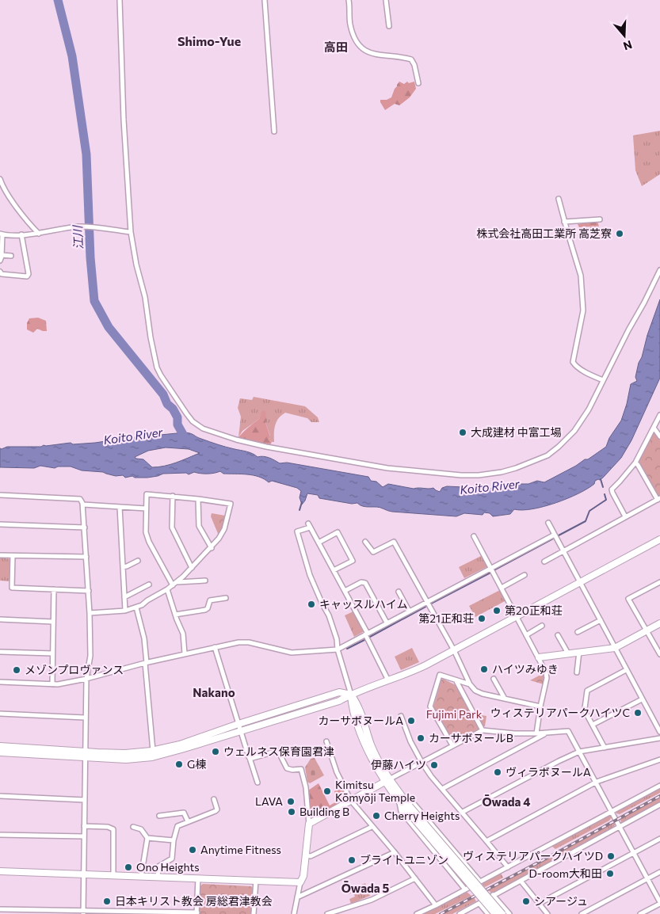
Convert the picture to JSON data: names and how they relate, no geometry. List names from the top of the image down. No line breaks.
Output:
{"districts":["Shimo-Yue","高田","Nakano","Ōwada 4","Ōwada 5"],"water":["江川","Koito River"],"parks":["Fujimi Park"],"places":["株式会社高田工業所 高芝寮","大成建材 中富工場","キャッスルハイム","第20正和荘","第21正和荘","ハイツみゆき","メゾンプロヴァンス","ウィステリアパークハイツC","カーサボヌールA","カーサボヌールB","ウェルネス保育園君津","G棟","伊藤ハイツ","ヴィラボヌールA","Kimitsu Kōmyōji Temple","LAVA","Building B","Cherry Heights","Anytime Fitness","ヴィステリアパークハイツD","ブライトユニゾン","Ono Heights","D-room大和田","日本キリスト教会 房総君津教会","シアージュ"],"north":"bottom"}
